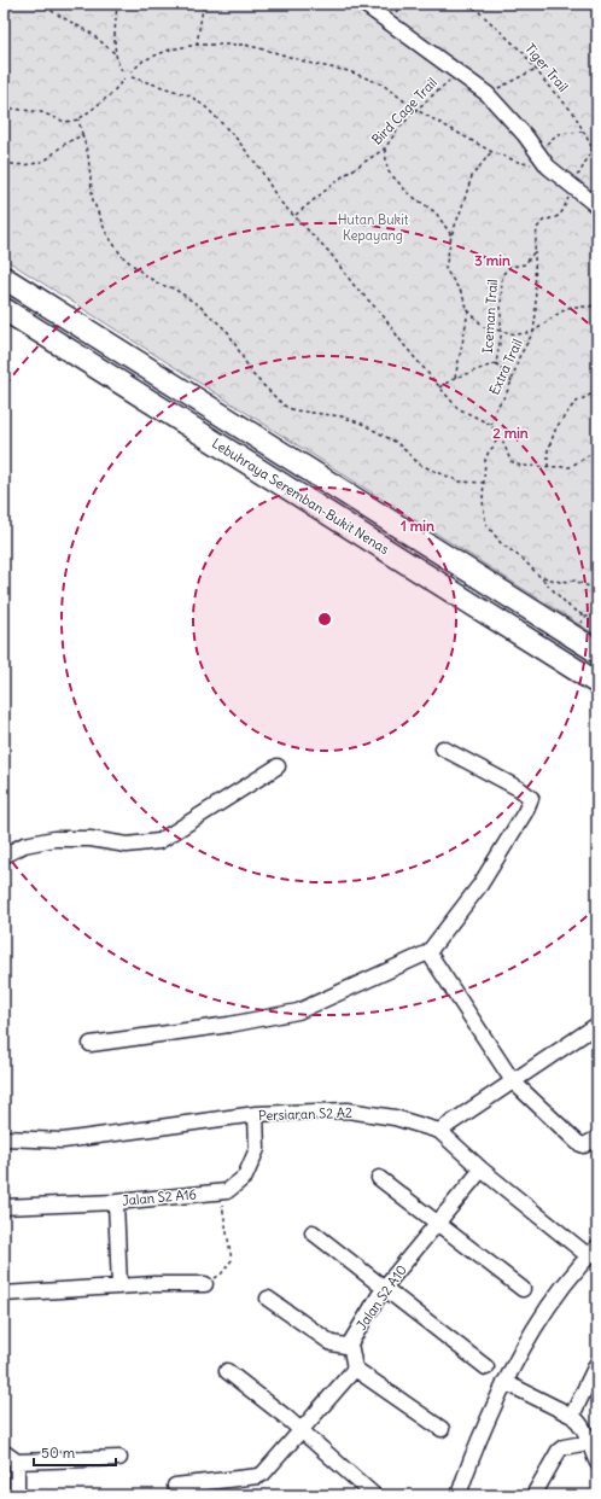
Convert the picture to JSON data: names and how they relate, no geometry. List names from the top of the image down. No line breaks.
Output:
{"streets":{"highway":["Lebuhraya Seremban-Bukit Nenas"],"street":["Persiaran S2 A2","Jalan S2 A16","Jalan S2 A10"],"path":["Tiger Trail","Bird Cage Trail","Iceman Trail","Extra Trail"]},"crossings":[["Persiaran S2 A2","Jalan S2 A16"],["Persiaran S2 A2","Jalan S2 A10"]],"parks":["Hutan Bukit Kepayang"],"scale_bar":"50 m","rings":["3 min","2 min","1 min"]}
